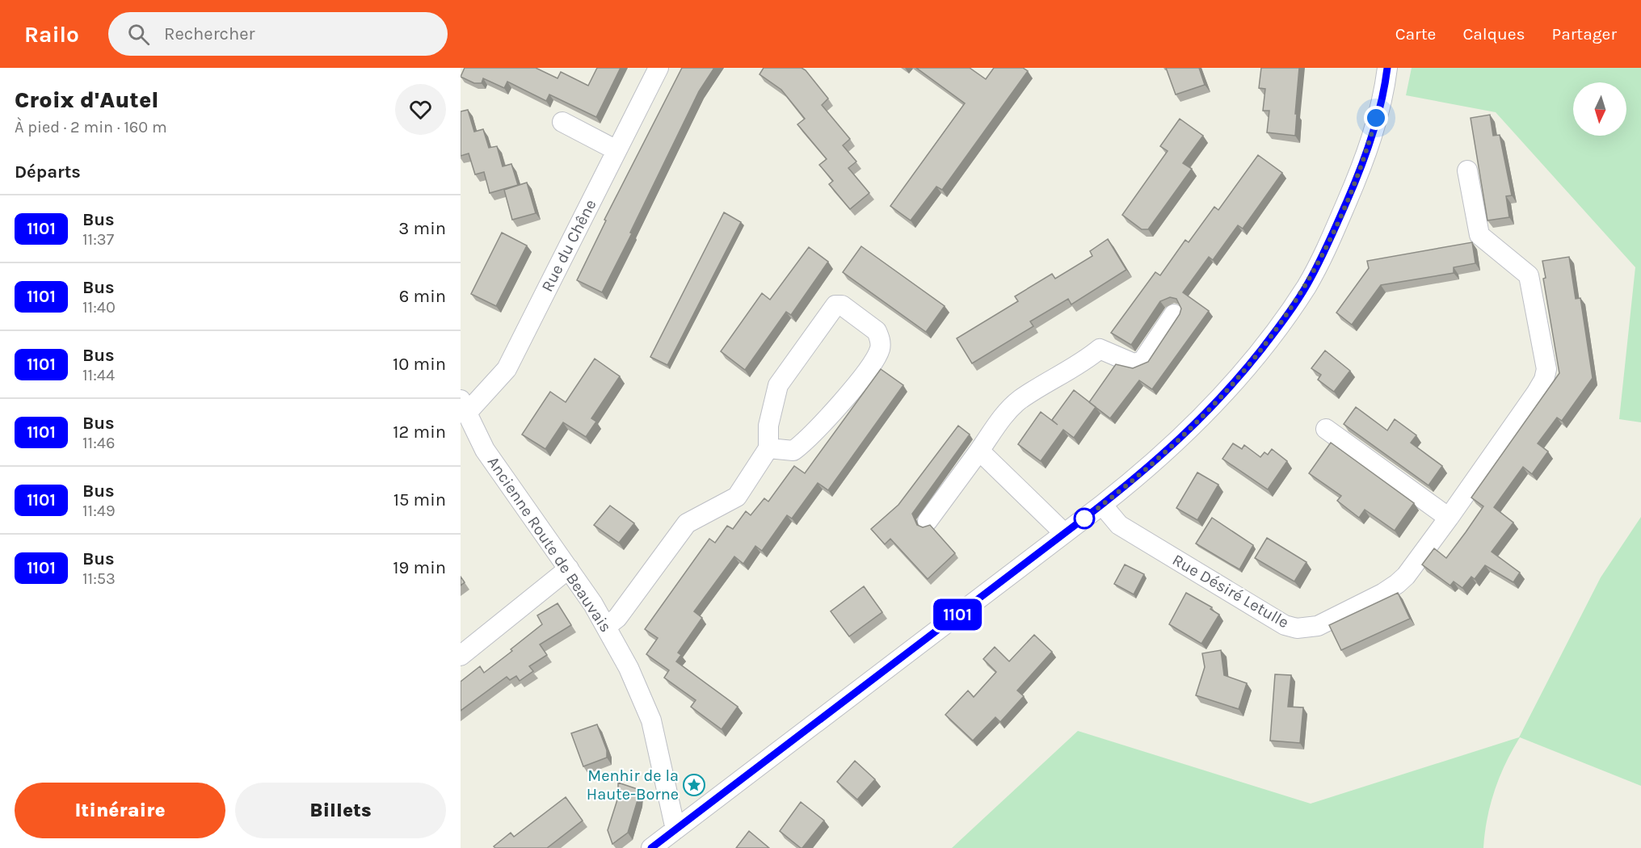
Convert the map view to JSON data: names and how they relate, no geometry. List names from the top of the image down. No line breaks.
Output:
{"streets":{"street":["Rue du Chêne","Ancienne Route de Beauvais","Rue Désiré Letulle"]},"crossings":[["Rue du Chêne","Ancienne Route de Beauvais"]],"places":{"place":["Menhir de la Haute-Borne"]},"lines":["bus line 1101"],"north":"bottom","page":{"header":"Railo","search":"Rechercher","nav":["Carte","Calques","Partager"],"heading":[["Croix d'Autel","À pied · 2 min · 160 m"],"Départs"],"on_map":"1101","list":[{"mark":"1101","name":"Bus","note":"11:37","value":"3 min"},{"mark":"1101","name":"Bus","note":"11:40","value":"6 min"},{"mark":"1101","name":"Bus","note":"11:44","value":"10 min"},{"mark":"1101","name":"Bus","note":"11:46","value":"12 min"},{"mark":"1101","name":"Bus","note":"11:49","value":"15 min"},{"mark":"1101","name":"Bus","note":"11:53","value":"19 min"}],"buttons":["Itinéraire","Billets"]}}
